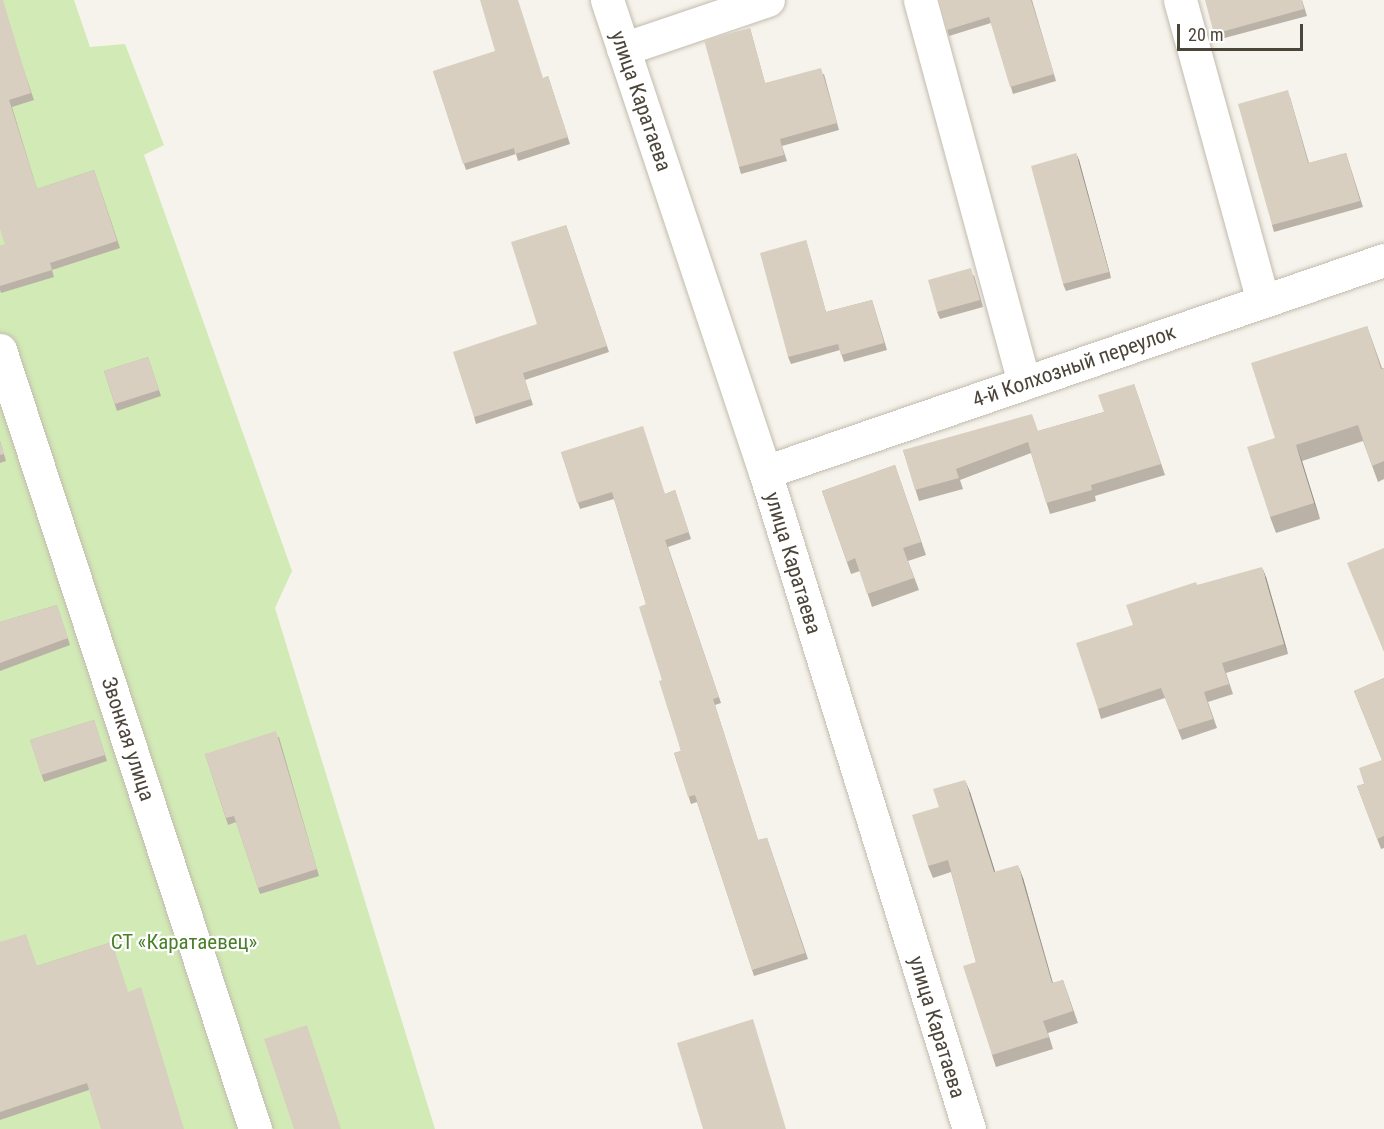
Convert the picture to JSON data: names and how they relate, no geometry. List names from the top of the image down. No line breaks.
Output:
{"streets":{"street":["улица Каратаева","4-й Колхозный переулок","Звонкая улица"]},"crossings":[["улица Каратаева","4-й Колхозный переулок"]],"parks":["СТ «Каратаевец»"],"scale_bar":"20 m"}
